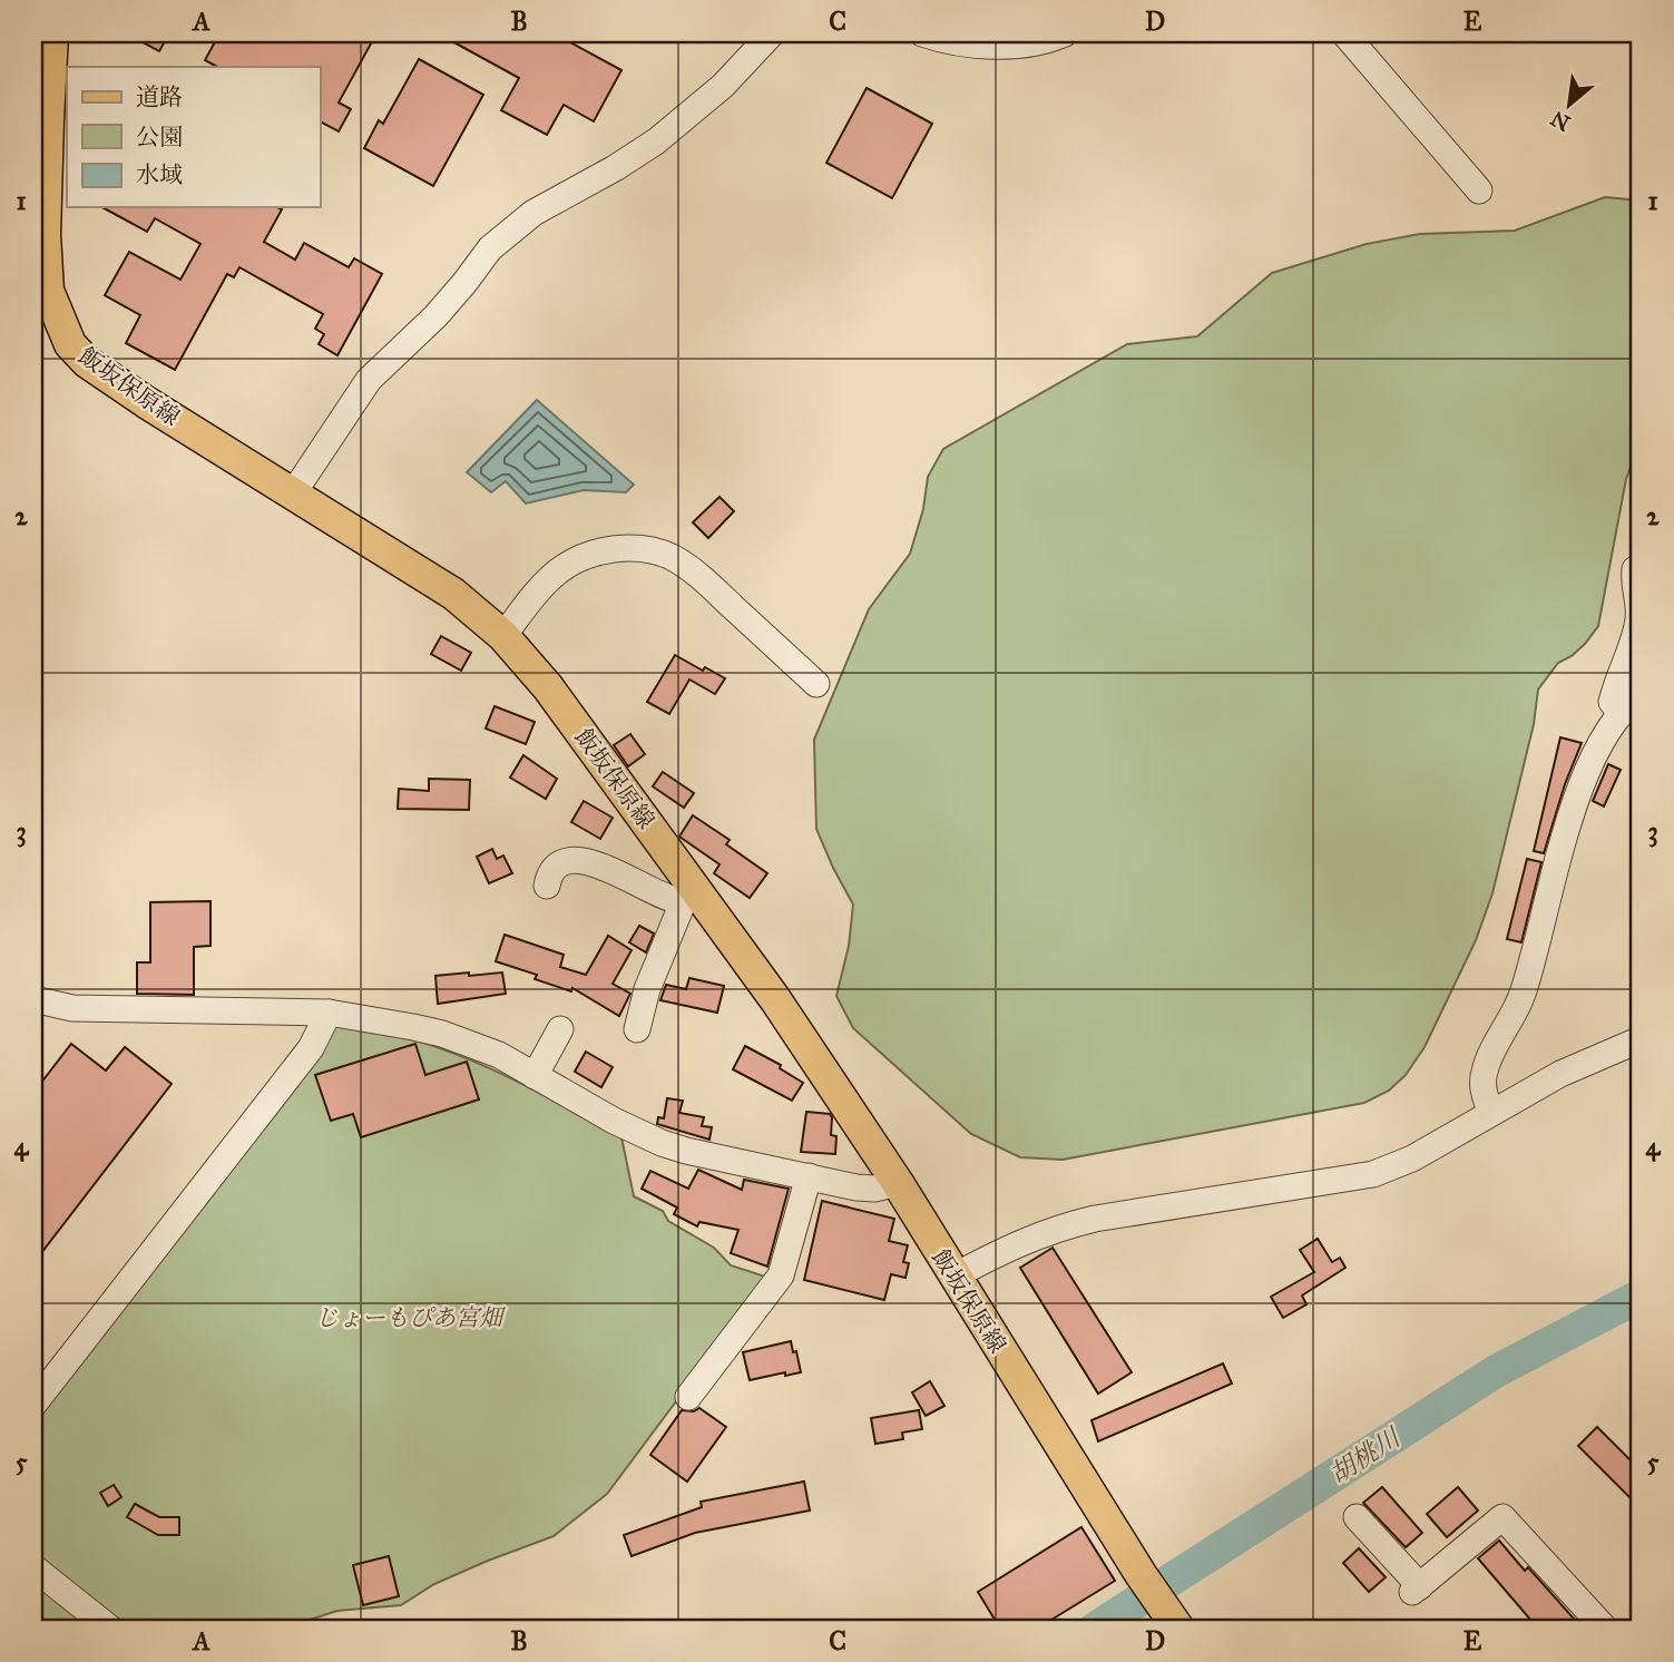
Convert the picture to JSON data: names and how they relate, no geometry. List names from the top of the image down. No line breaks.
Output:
{"streets":{"main road":["飯坂保原線"]},"water":["胡桃川"],"parks":["じょーもぴあ宮畑"],"legend":["道路","公園","水域"],"north":"bottom left","grid":{"columns":["A","B","C","D","E"],"rows":["1","2","3","4","5"]}}
